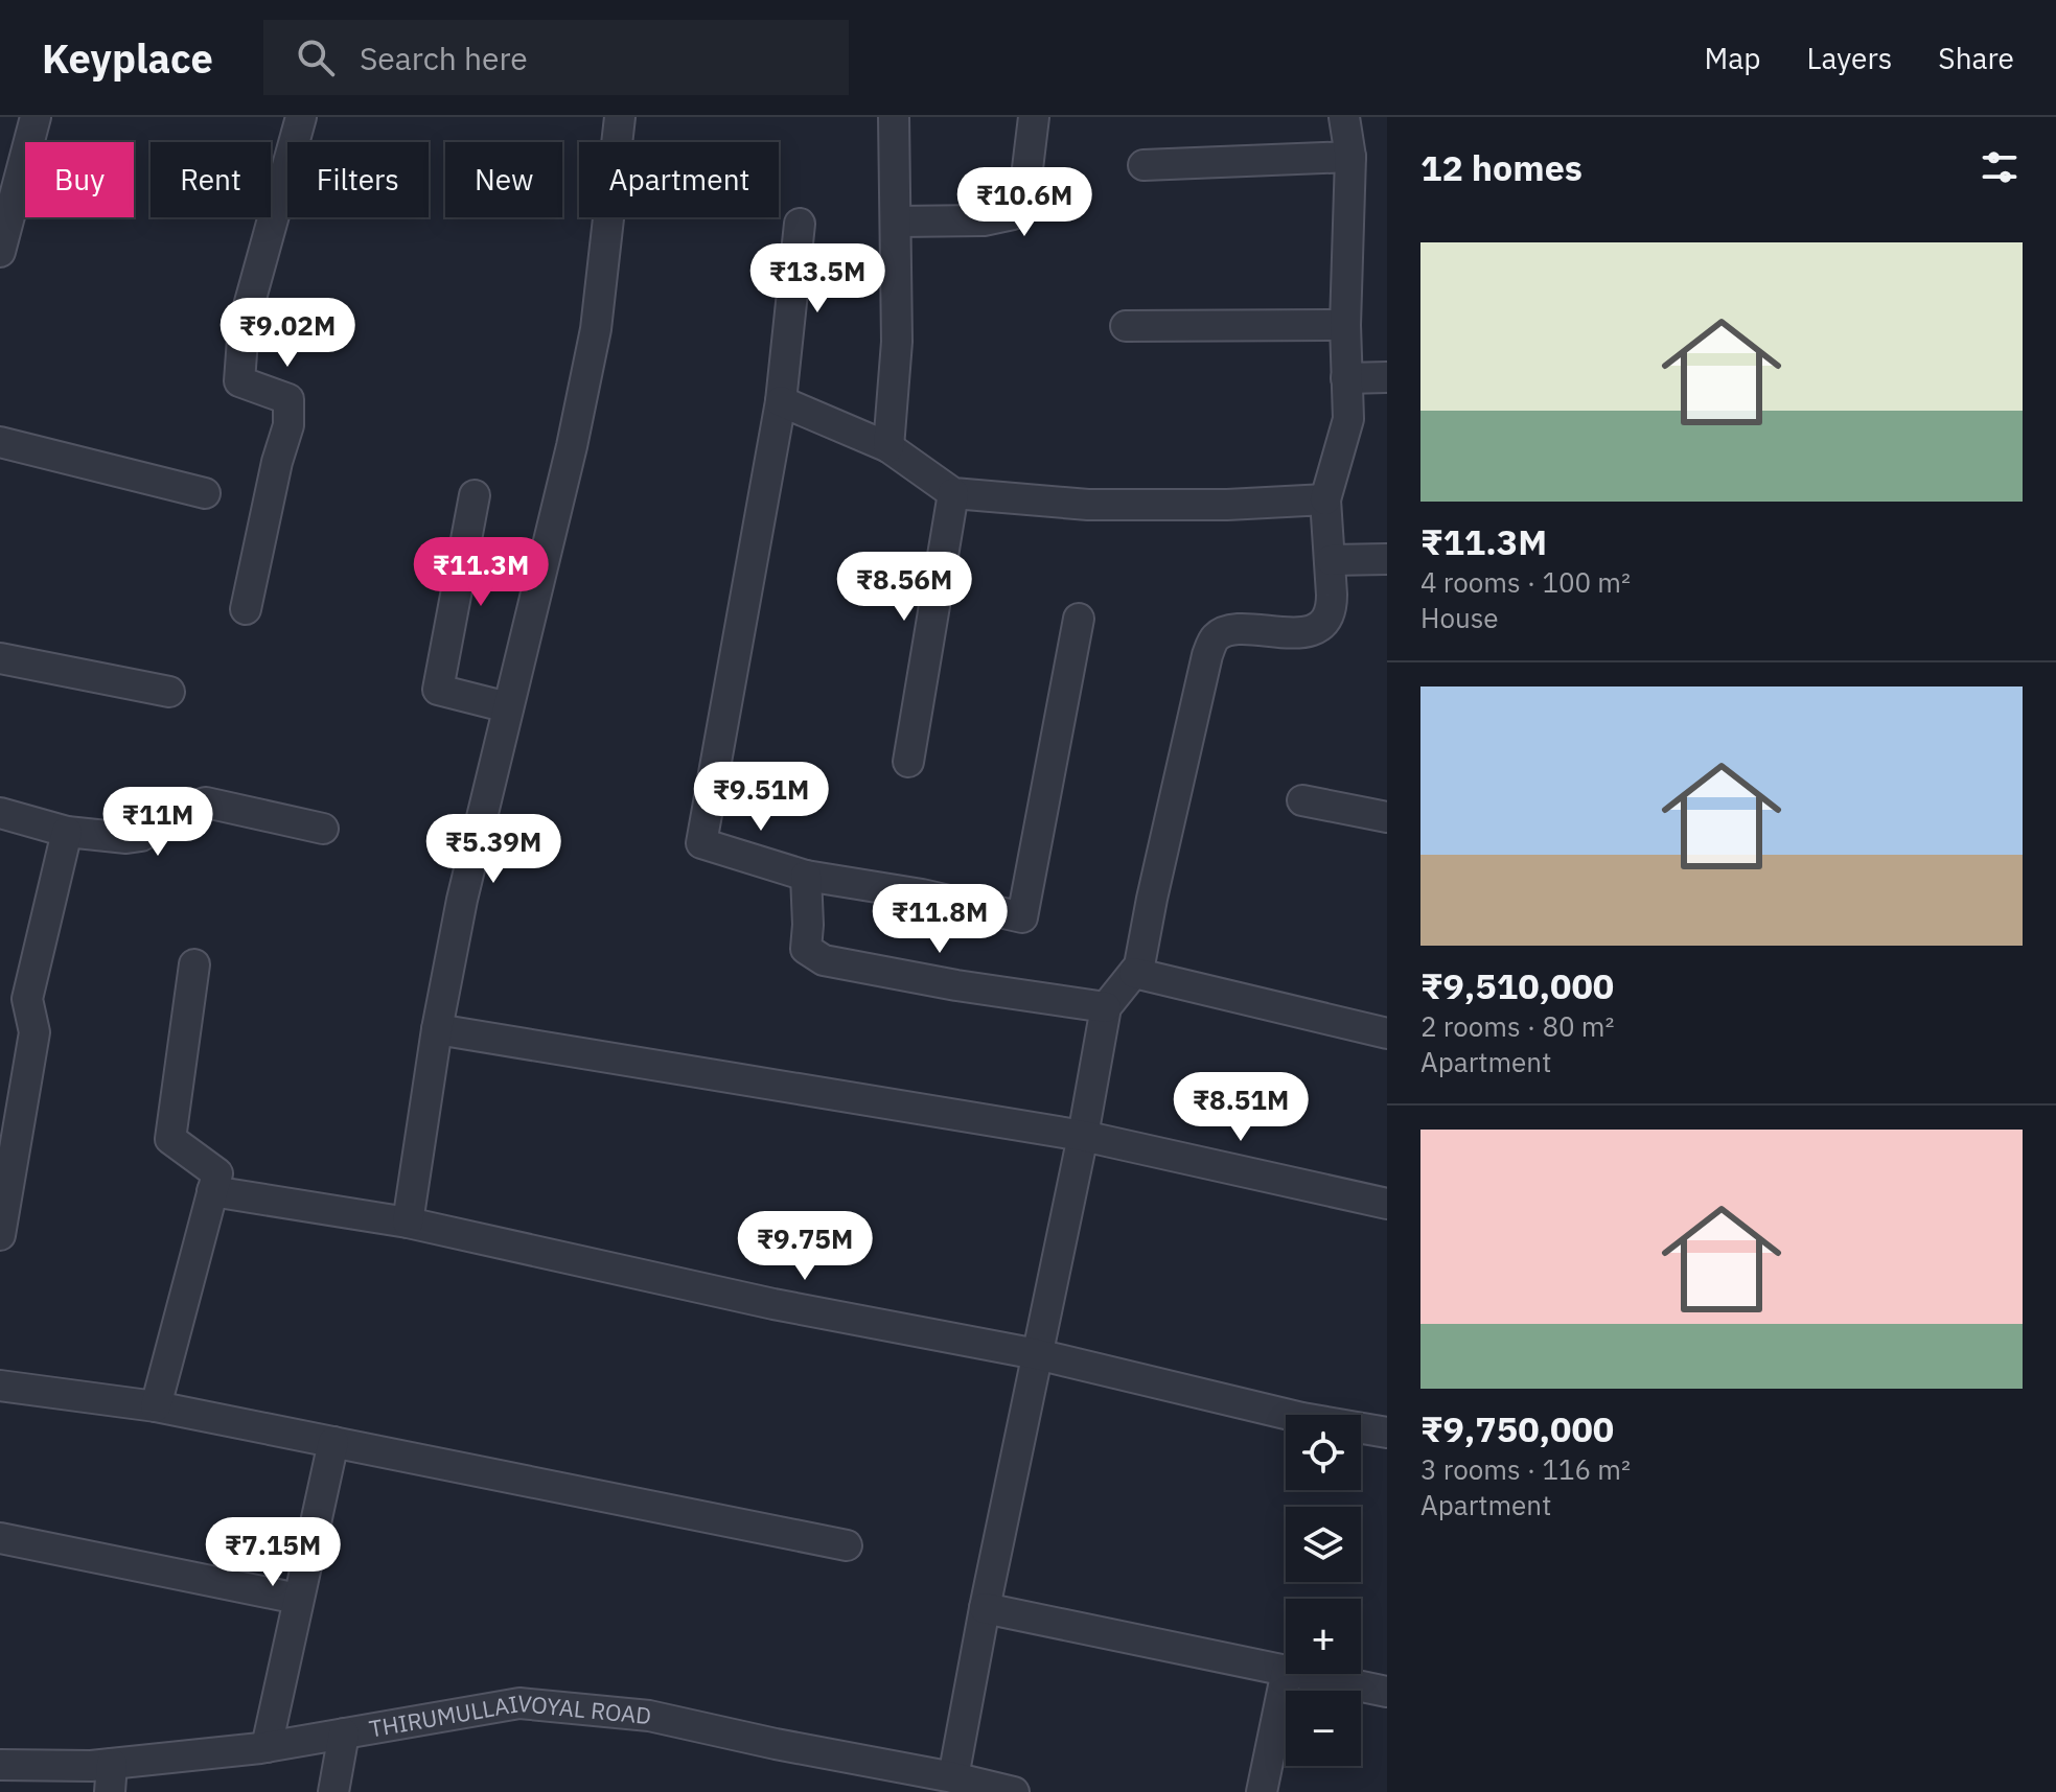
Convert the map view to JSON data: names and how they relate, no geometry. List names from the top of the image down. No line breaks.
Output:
{"streets":{"street":["THIRUMULLAIVOYAL ROAD"]},"page":{"header":"Keyplace","search":"Search here","nav":["Map","Layers","Share"],"heading":"12 homes","chip":["Buy","Rent","Filters","New","Apartment"],"price":["₹10.6M","₹13.5M","₹9.02M","₹11.3M","₹8.56M","₹9.51M","₹11M","₹5.39M","₹11.8M","₹8.51M","₹9.75M","₹7.15M"],"list":[{"name":"₹11.3M","note":"4 rooms · 100 m² · House"},{"name":"₹9,510,000","note":"2 rooms · 80 m² · Apartment"},{"name":"₹9,750,000","note":"3 rooms · 116 m² · Apartment"}],"map_buttons":["+","−"]}}
